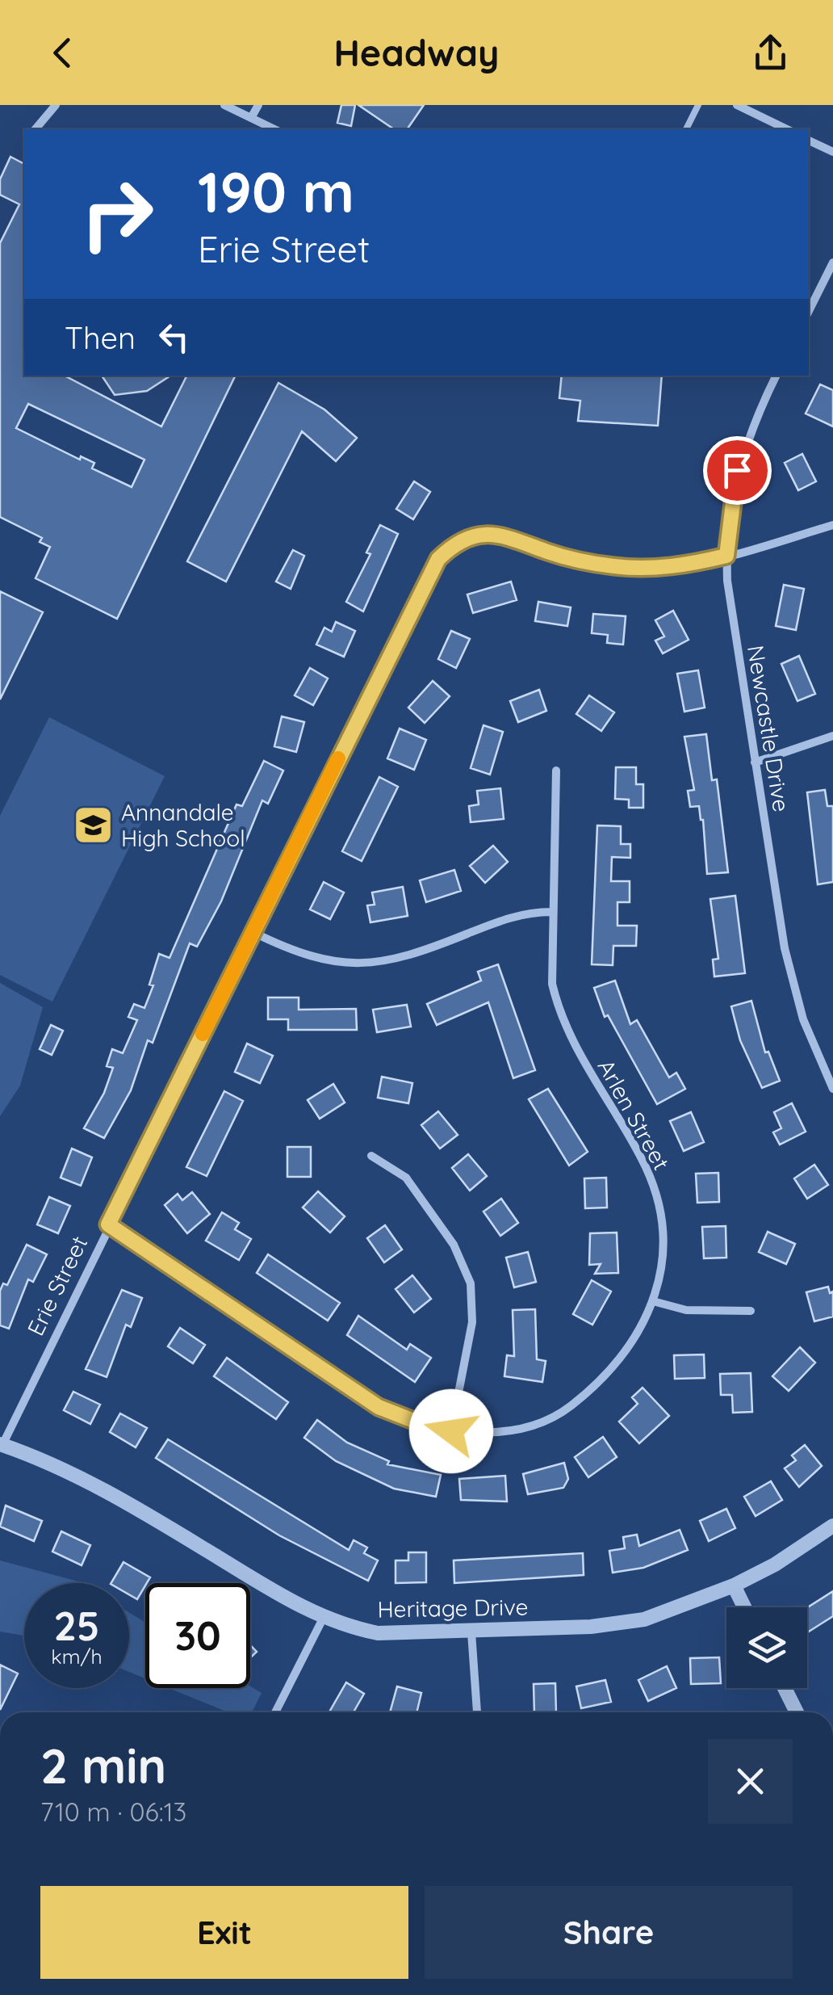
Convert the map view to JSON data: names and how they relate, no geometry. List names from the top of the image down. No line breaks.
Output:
{"streets":{"street":["Newcastle Drive","Arlen Street","Erie Street","Heritage Drive"]},"crossings":[["Newcastle Drive","Erie Street"],["Arlen Street","Erie Street"],["Erie Street","Heritage Drive"]],"places":{"school or university":["Annandale High School"]},"page":{"header":"Headway","turn":["190 m","Erie Street"],"then":"Then","speed":"25 km/h","limit":"30","heading":["2 min","710 m · 06:13"],"buttons":["Exit","Share"]}}
